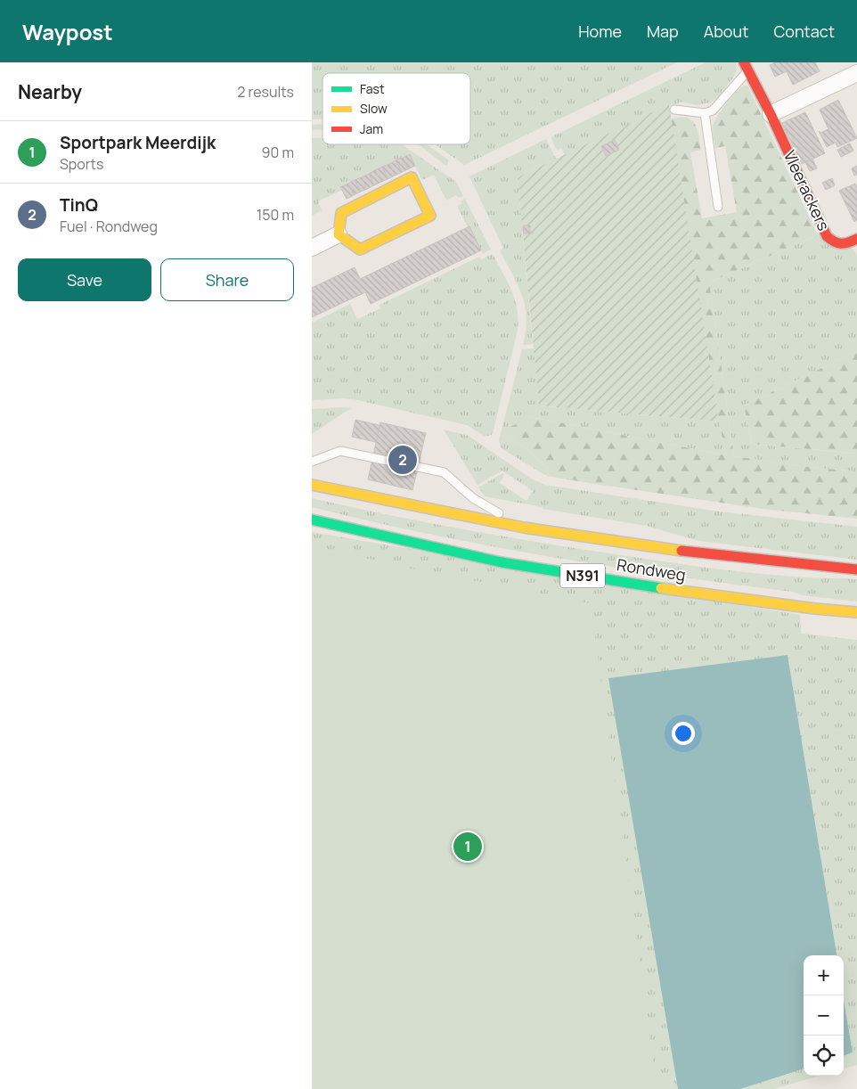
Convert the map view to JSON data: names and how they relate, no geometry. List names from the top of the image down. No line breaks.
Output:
{"streets":{"main road":["Vleerackers","Rondweg","N391"]},"legend":["Fast","Slow","Jam"],"page":{"header":"Waypost","nav":["Home","Map","About","Contact"],"heading":["Nearby","2 results"],"list":[{"mark":"1","name":"Sportpark Meerdijk","note":"Sports","value":"90 m"},{"mark":"2","name":"TinQ","note":"Fuel · Rondweg","value":"150 m"}],"buttons":["Save","Share"],"pins":["2","1"],"map_buttons":["+","−"]}}
